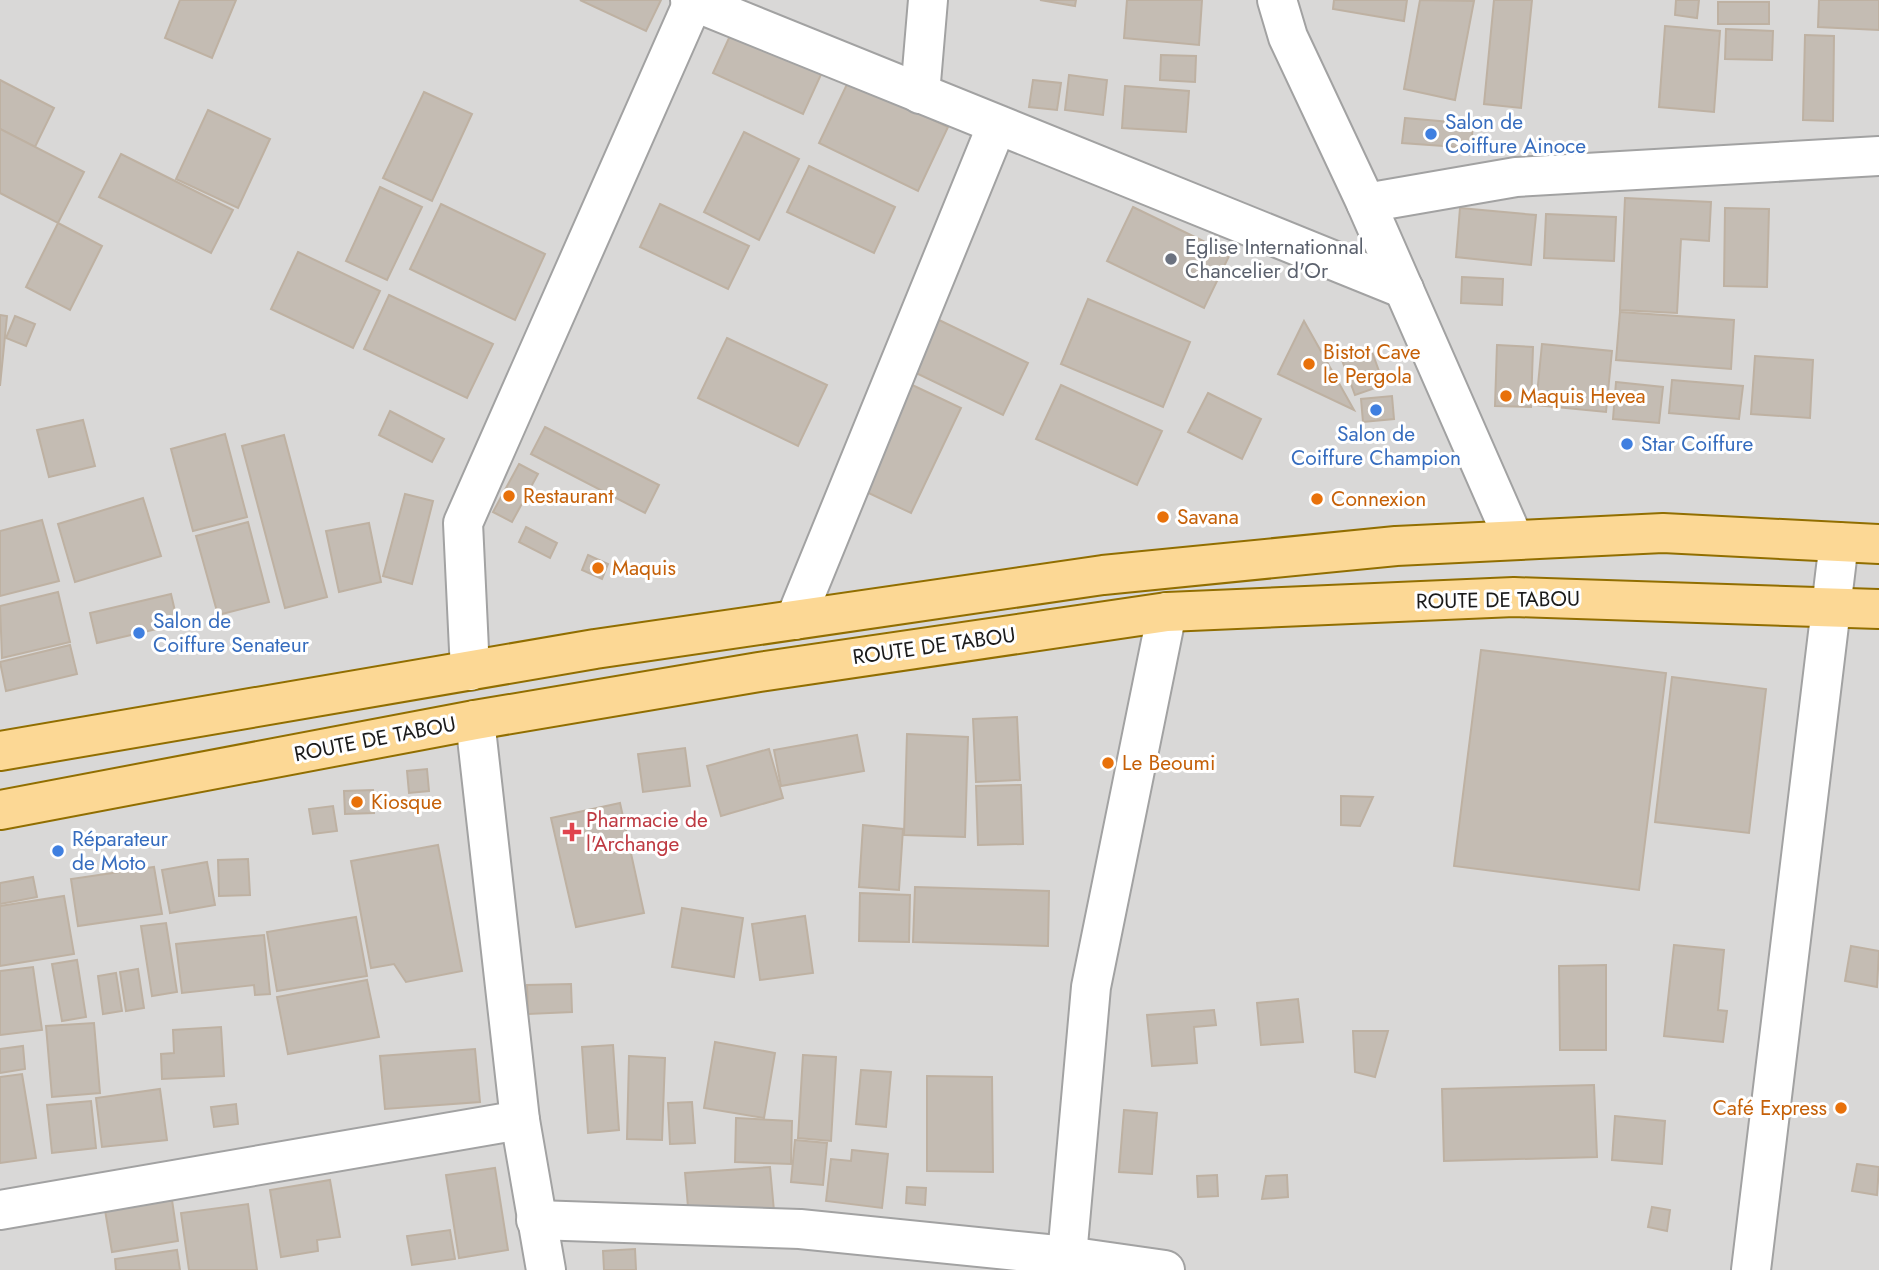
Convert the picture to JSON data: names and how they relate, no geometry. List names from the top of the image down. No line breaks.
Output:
{"streets":{"main road":["ROUTE DE TABOU"]},"places":{"other":["Salon de Coiffure Ainoce","Eglise Internationnal Chancelier d'Or","Bistot Cave le Pergola","Maquis Hevea","Salon de Coiffure Champion","Star Coiffure","Restaurant","Connexion","Savana","Maquis","Salon de Coiffure Senateur","Le Beoumi","Kiosque","Réparateur de Moto","Café Express"],"health":["Pharmacie de l'Archange"]}}
